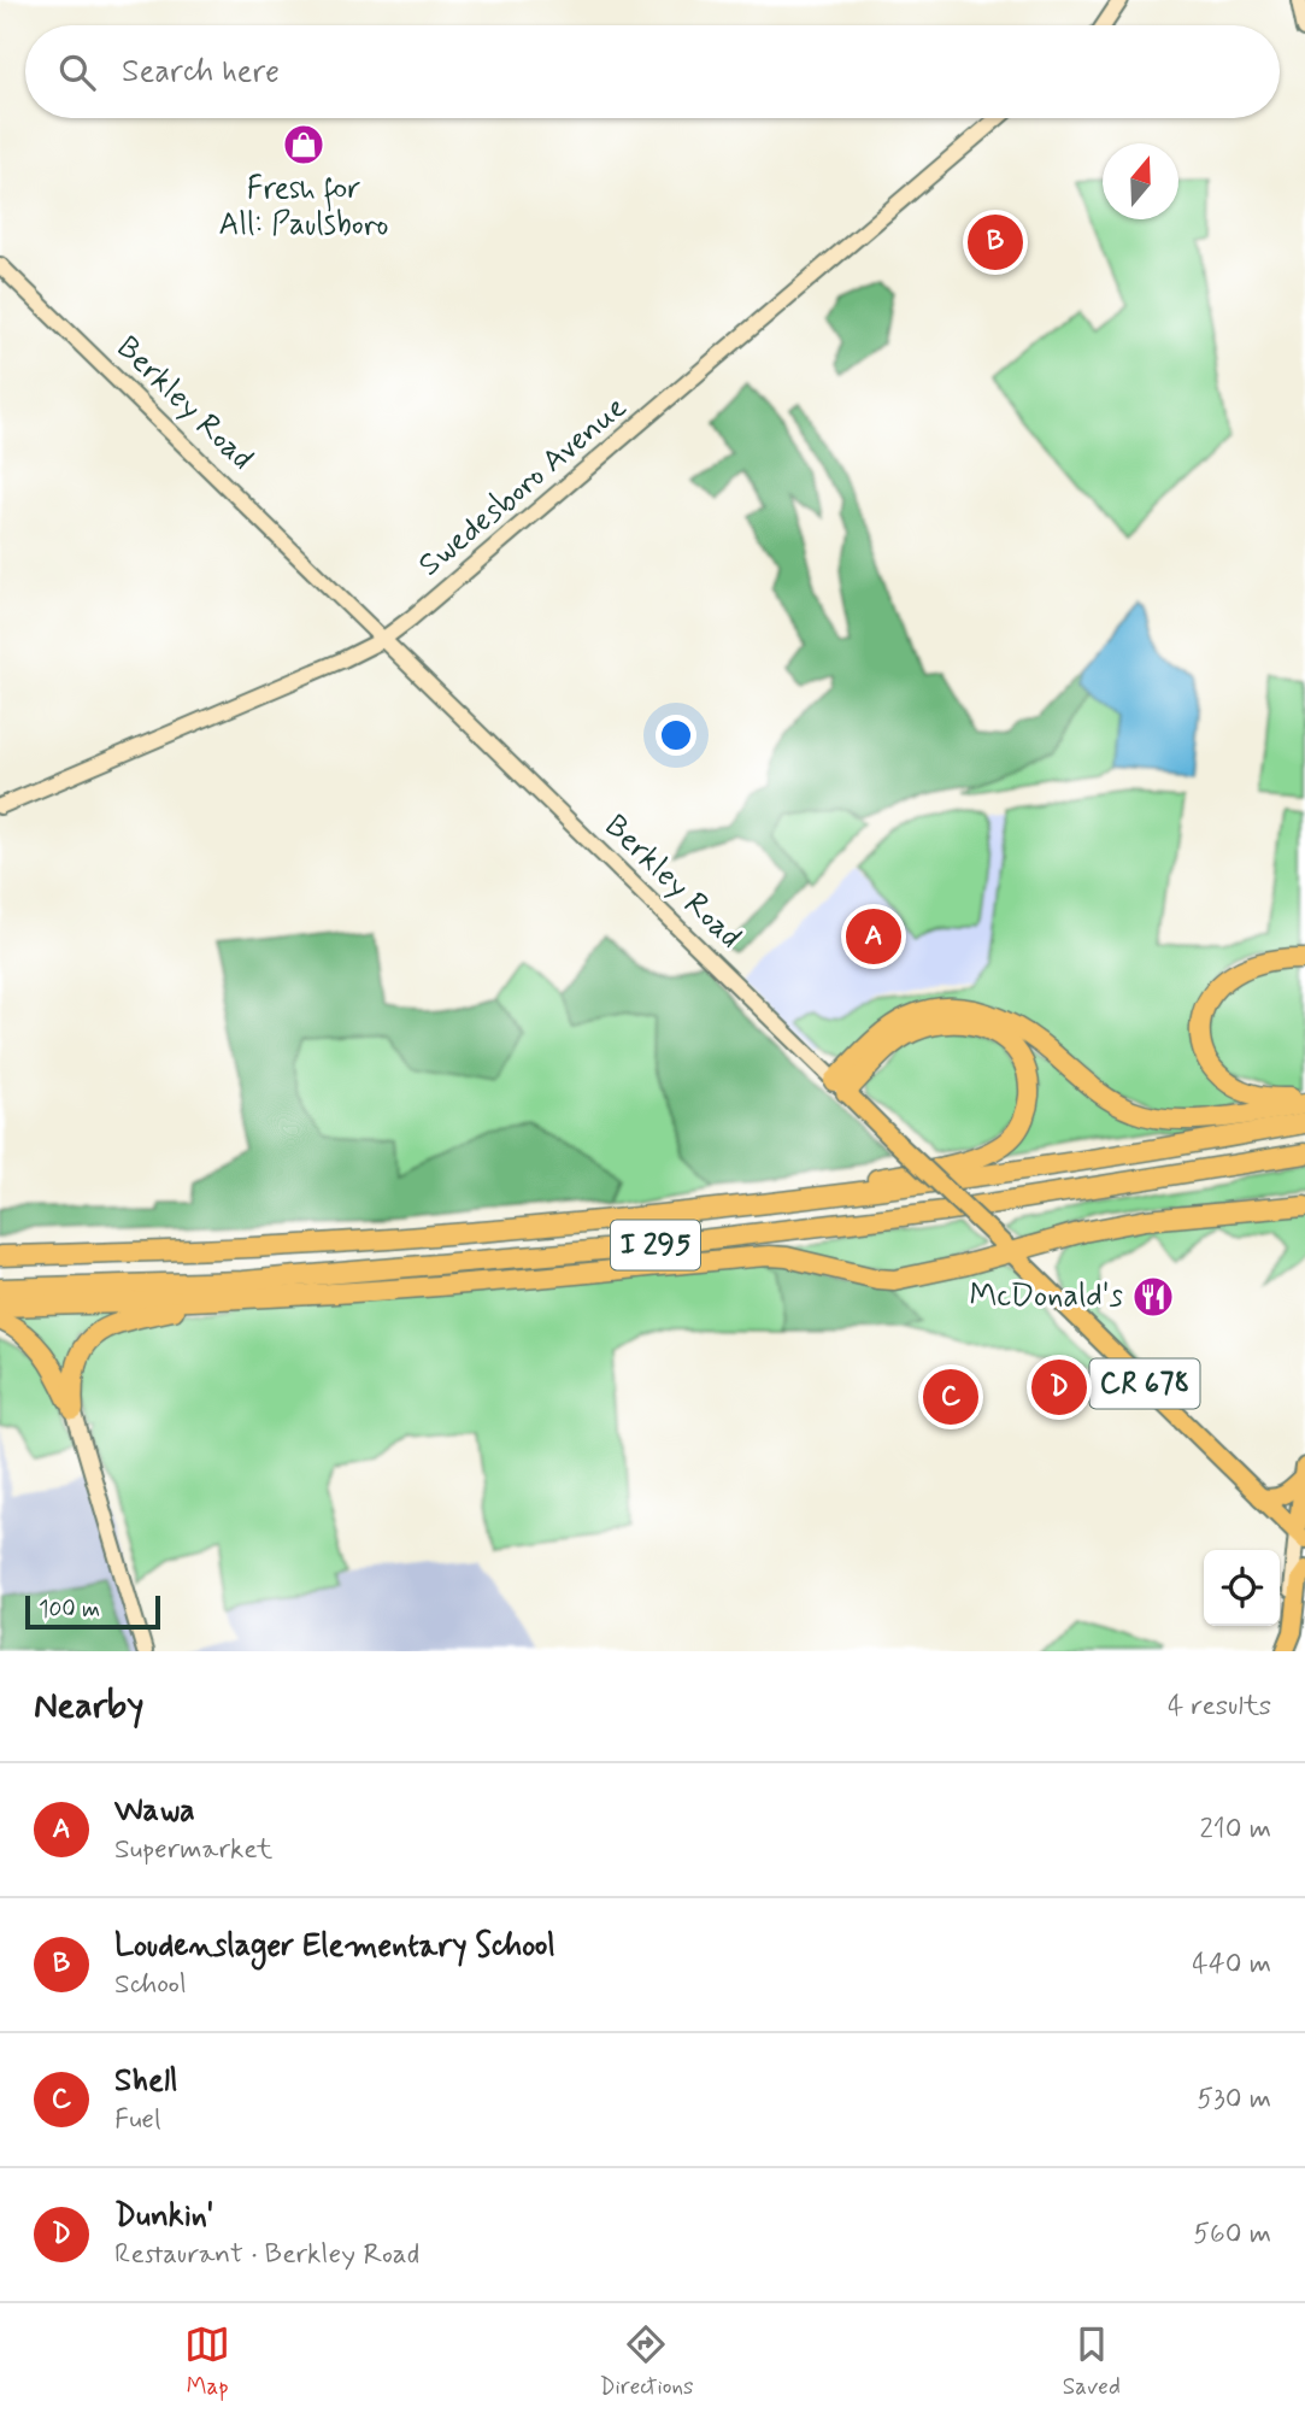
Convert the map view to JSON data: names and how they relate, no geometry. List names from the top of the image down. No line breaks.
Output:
{"streets":{"highway":["I 295"],"main road":["Berkley Road","CR 678"],"street":["Swedesboro Avenue"]},"crossings":[["Berkley Road","Swedesboro Avenue"]],"places":{"shop":["Fresh for All: Paulsboro"],"restaurant":["McDonald's"]},"scale_bar":"100 m","north":"top","page":{"search":"Search here","pins":["B","A","D","C"],"scale":"100 m","heading":["Nearby","4 results"],"list":[{"mark":"A","name":"Wawa","note":"Supermarket","value":"210 m"},{"mark":"B","name":"Loudenslager Elementary School","note":"School","value":"440 m"},{"mark":"C","name":"Shell","note":"Fuel","value":"530 m"},{"mark":"D","name":"Dunkin'","note":"Restaurant · Berkley Road","value":"560 m"}],"nav":["Map","Directions","Saved"]}}
